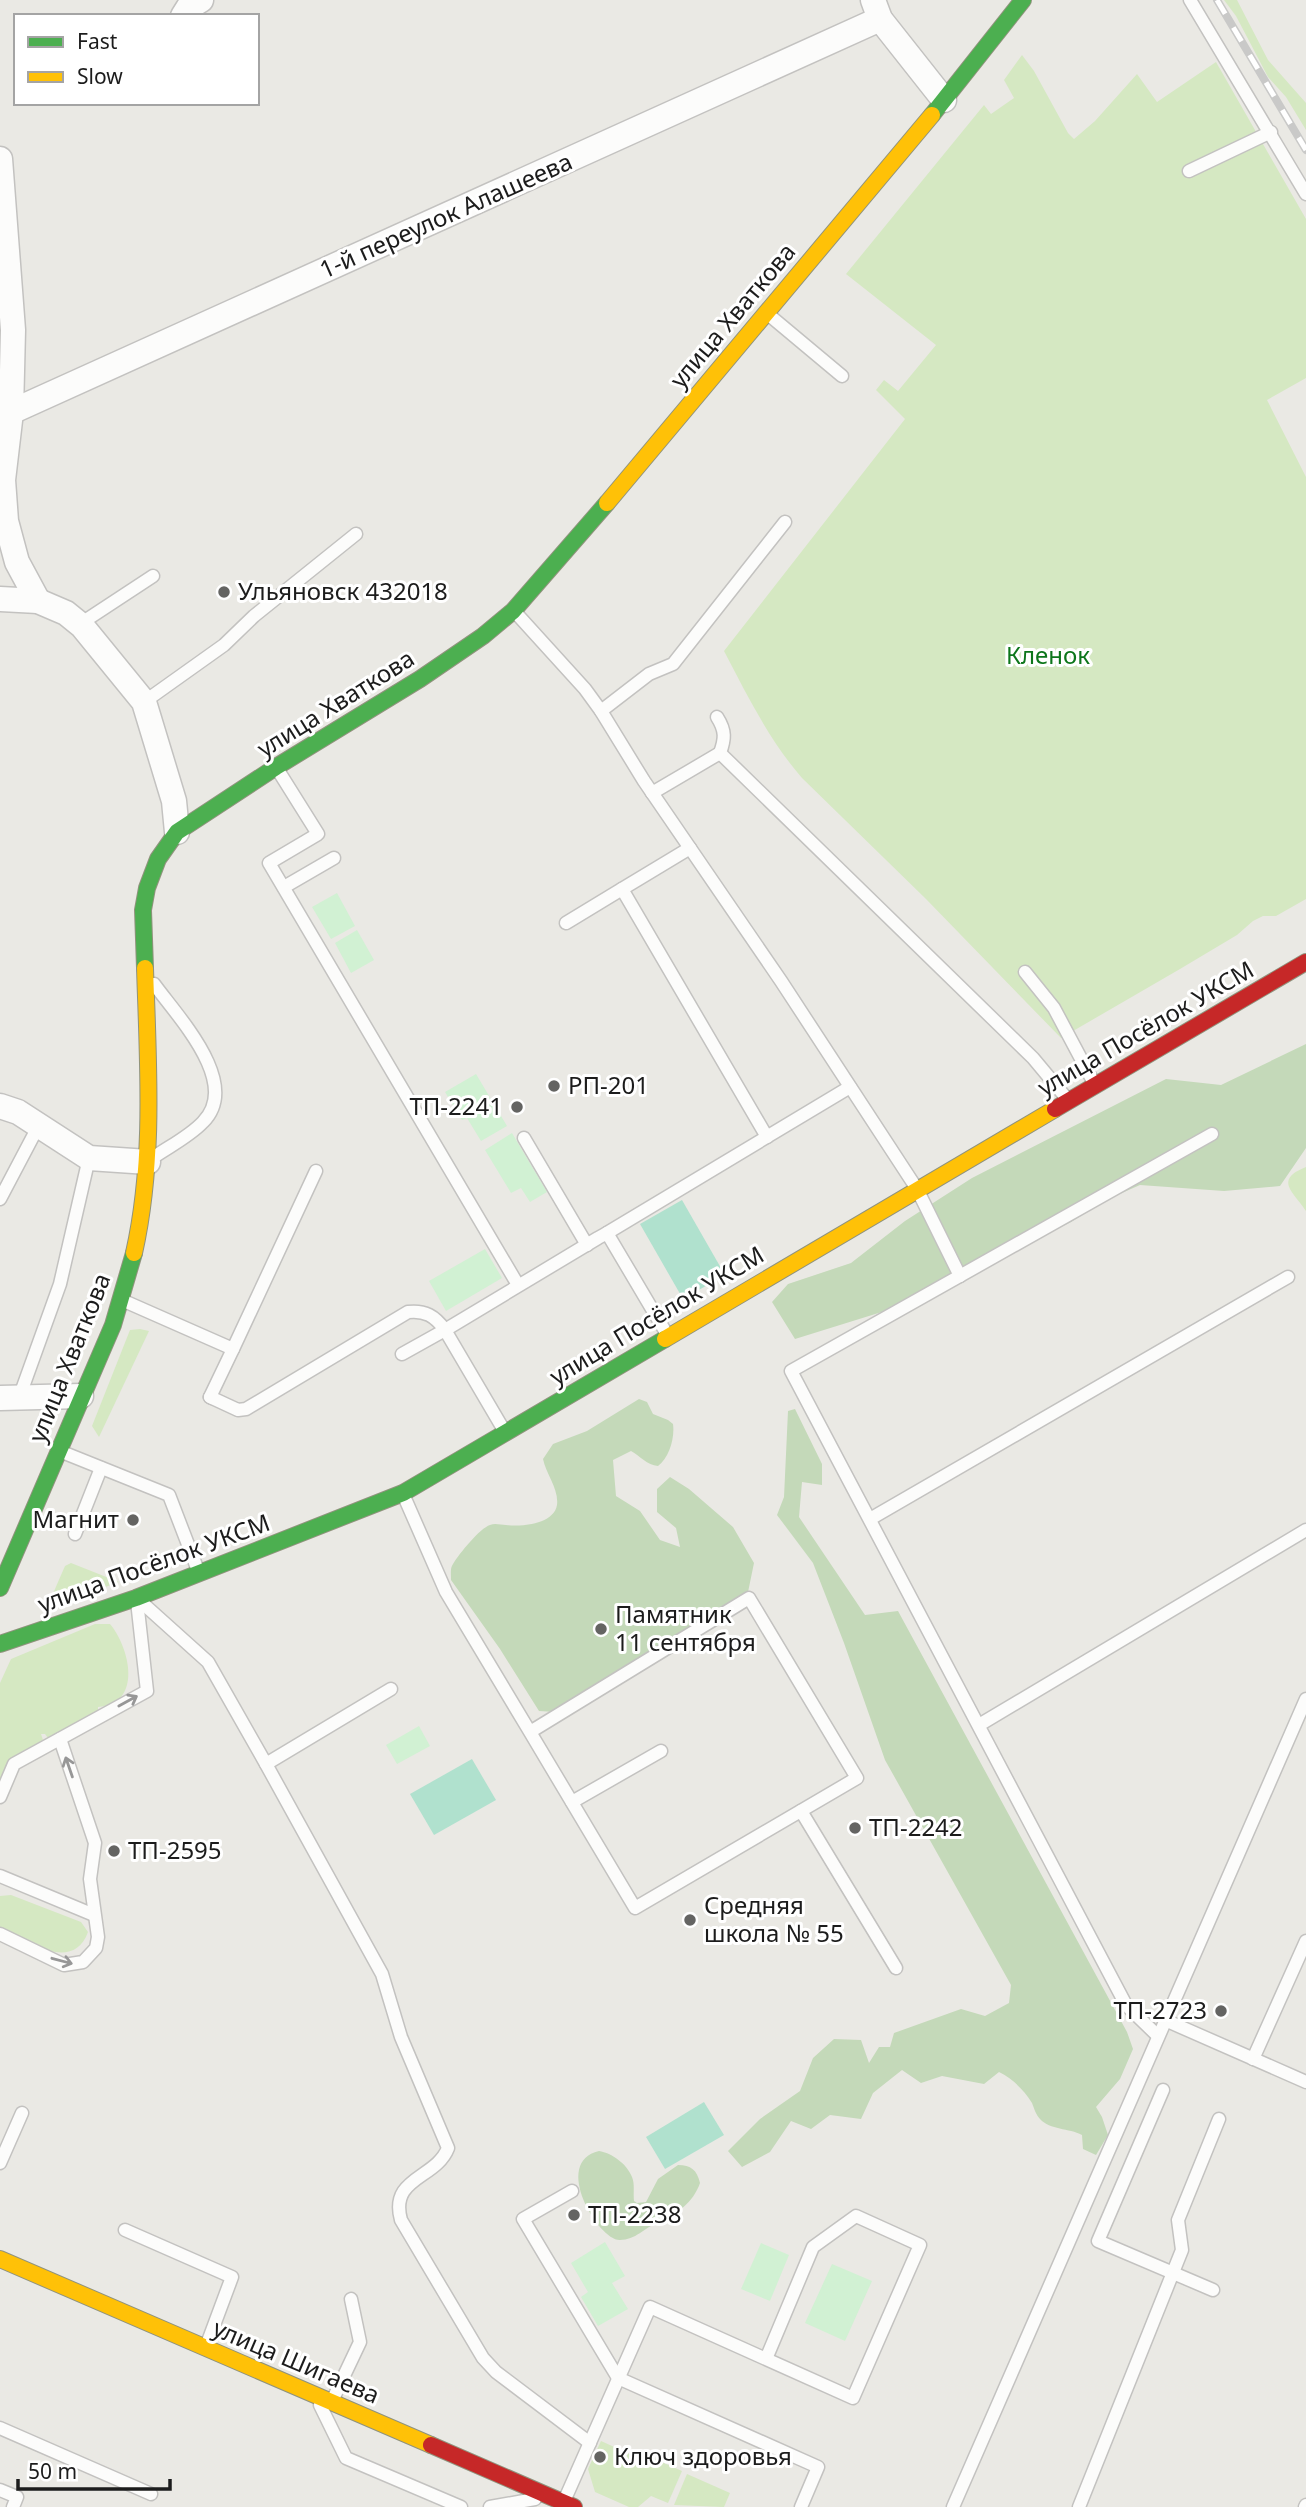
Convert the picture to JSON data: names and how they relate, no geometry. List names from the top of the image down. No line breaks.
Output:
{"streets":{"street":["1-й переулок Алашеева","улица Хваткова","улица Посёлок УКСМ","улица Шигаева"]},"parks":["Кленок"],"places":["Ульяновск 432018","РП-201","ТП-2241","Магнит","Памятник 11 сентября","ТП-2242","ТП-2595","Средняя школа № 55","ТП-2723","ТП-2238","Ключ здоровья"],"legend":["Fast","Slow"],"scale_bar":"50 m"}
